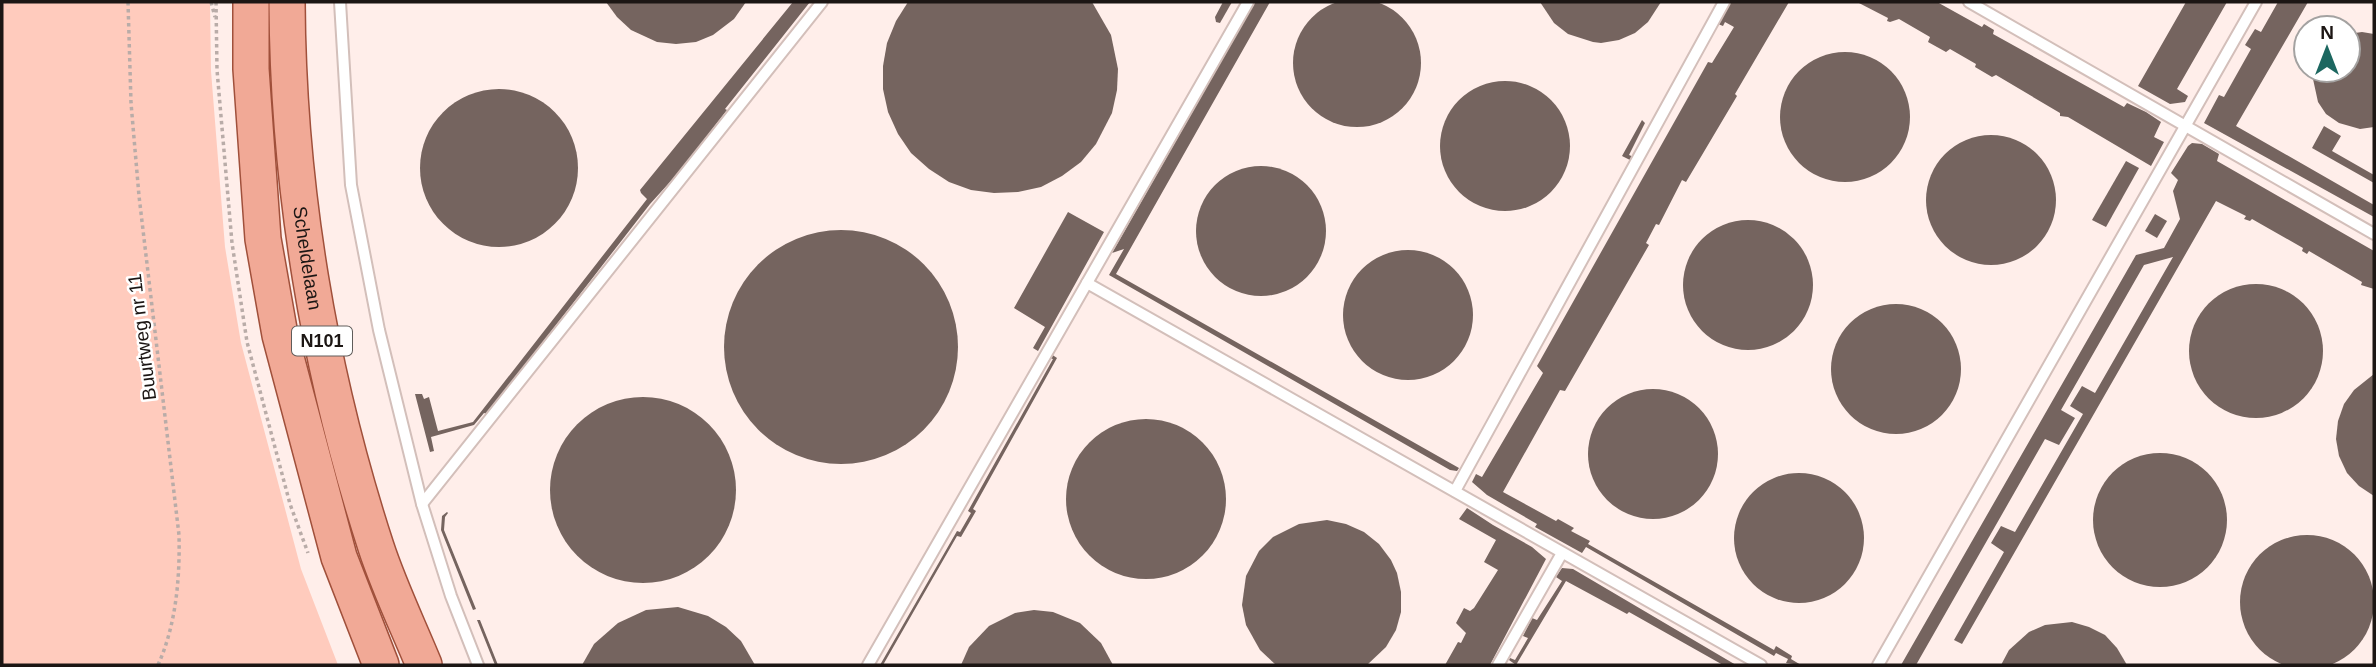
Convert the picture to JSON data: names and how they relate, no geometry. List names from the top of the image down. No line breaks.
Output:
{"streets":{"main road":["Scheldelaan","N101"],"path":["Buurtweg nr 11"]},"north":"top"}
